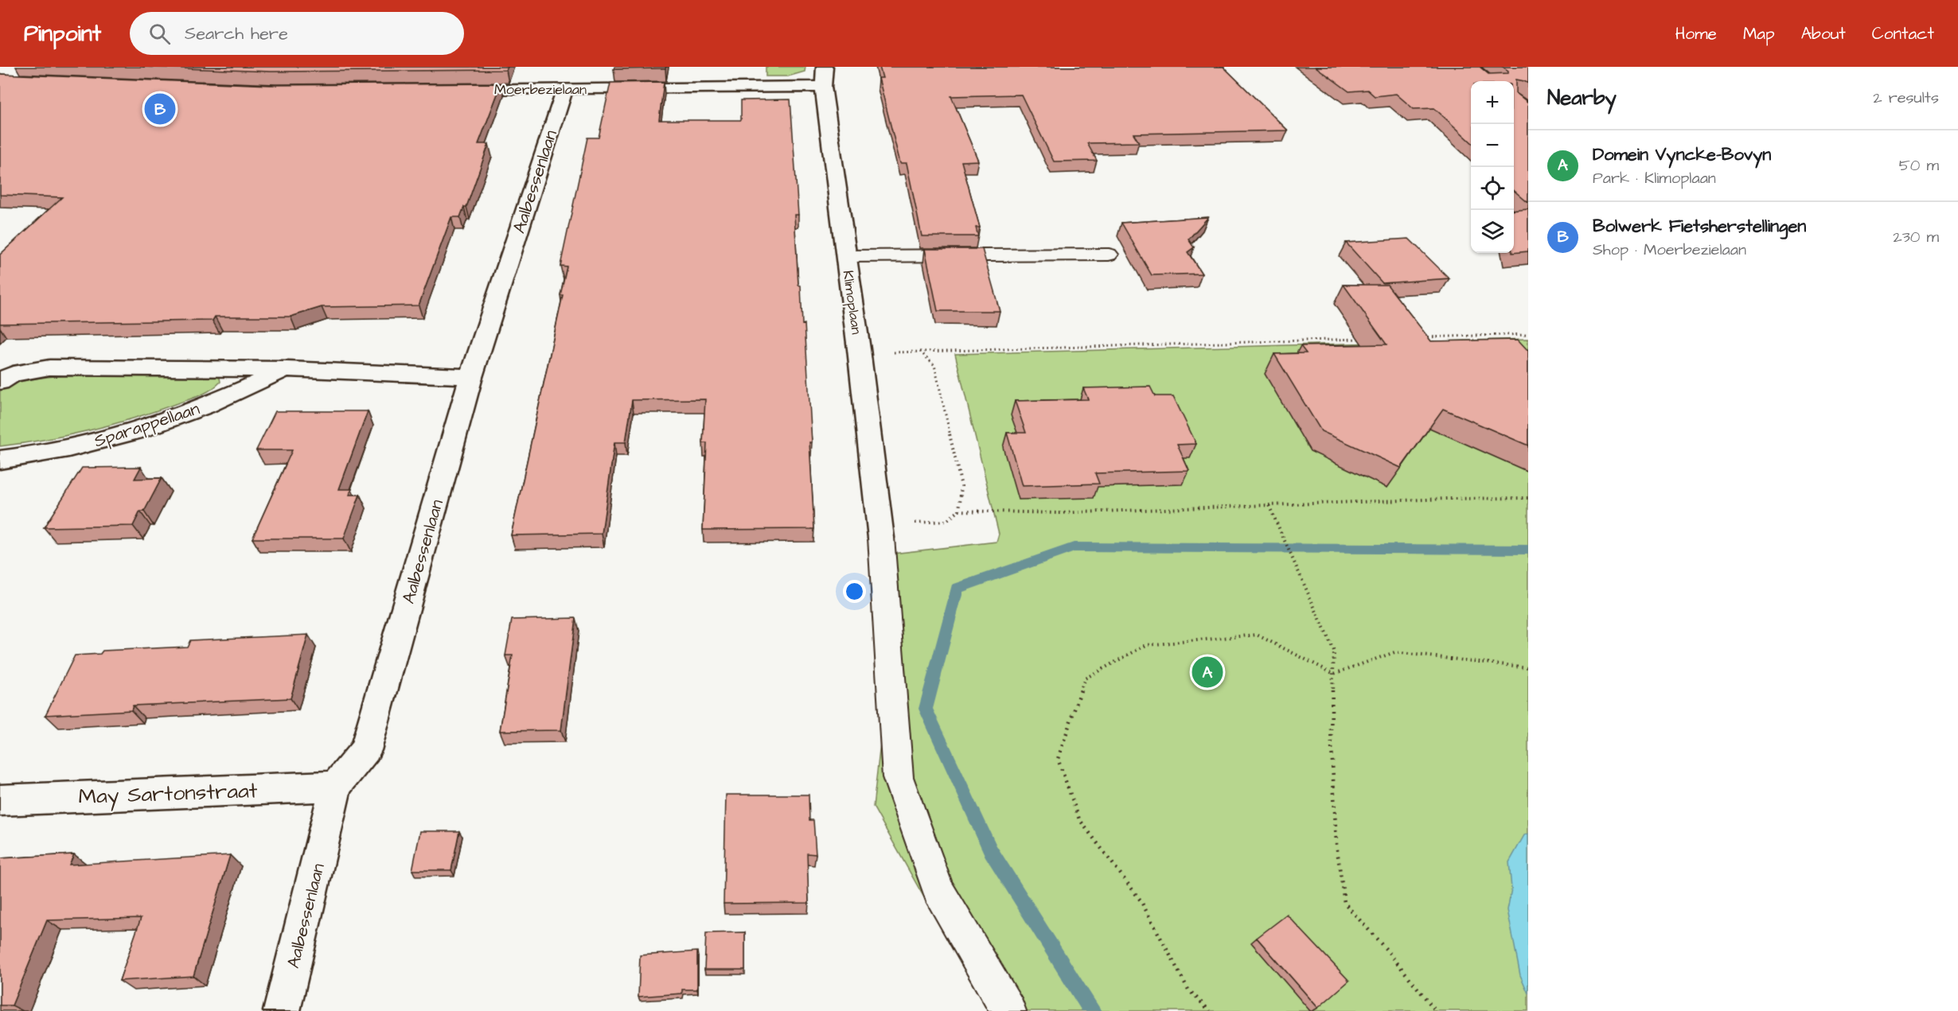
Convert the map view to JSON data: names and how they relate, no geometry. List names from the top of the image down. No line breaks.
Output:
{"streets":{"street":["Moerbezielaan","Aalbessenlaan","Klimoplaan","Sparappellaan","May Sartonstraat"]},"crossings":[["Moerbezielaan","Aalbessenlaan"],["Moerbezielaan","Klimoplaan"],["Aalbessenlaan","Sparappellaan"],["Aalbessenlaan","May Sartonstraat"]],"page":{"header":"Pinpoint","search":"Search here","nav":["Home","Map","About","Contact"],"heading":["Nearby","2 results"],"map_buttons":["+","−"],"pins":["B","A"],"list":[{"mark":"A","name":"Domein Vyncke-Bovyn","note":"Park · Klimoplaan","value":"50 m"},{"mark":"B","name":"Bolwerk Fietsherstellingen","note":"Shop · Moerbezielaan","value":"230 m"}]}}
